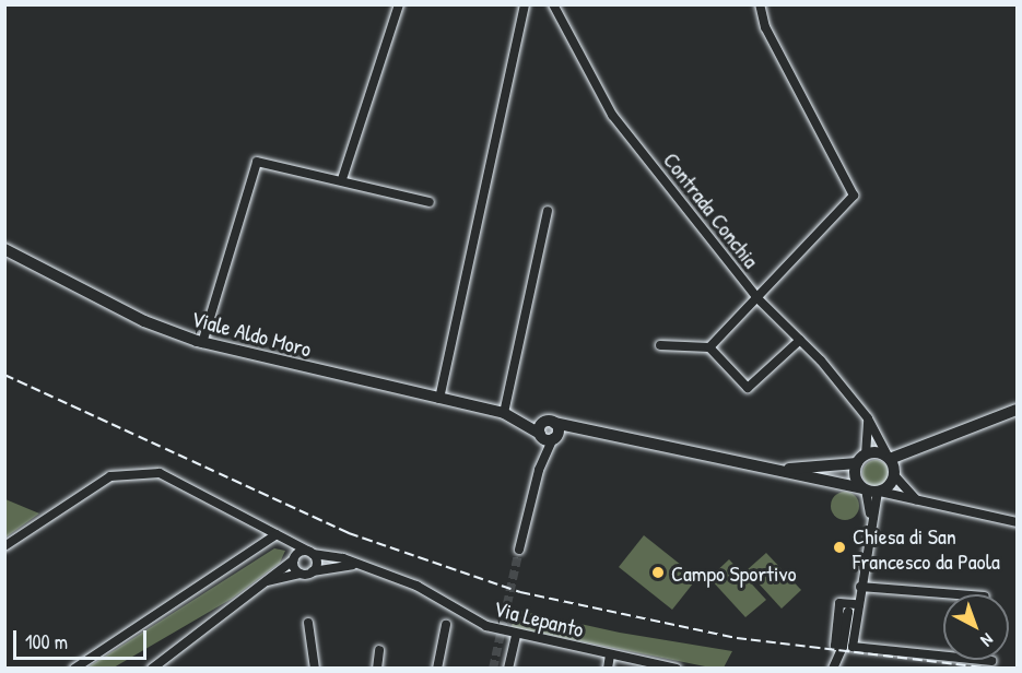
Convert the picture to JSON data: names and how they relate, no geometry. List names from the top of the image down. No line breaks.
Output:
{"streets":{"main road":["Viale Aldo Moro"],"street":["Contrada Conchia","Via Lepanto"]},"crossings":[["Contrada Conchia","Viale Aldo Moro"]],"places":["Chiesa di San Francesco da Paola","Campo Sportivo"],"scale_bar":"100 m","north":"bottom right"}
